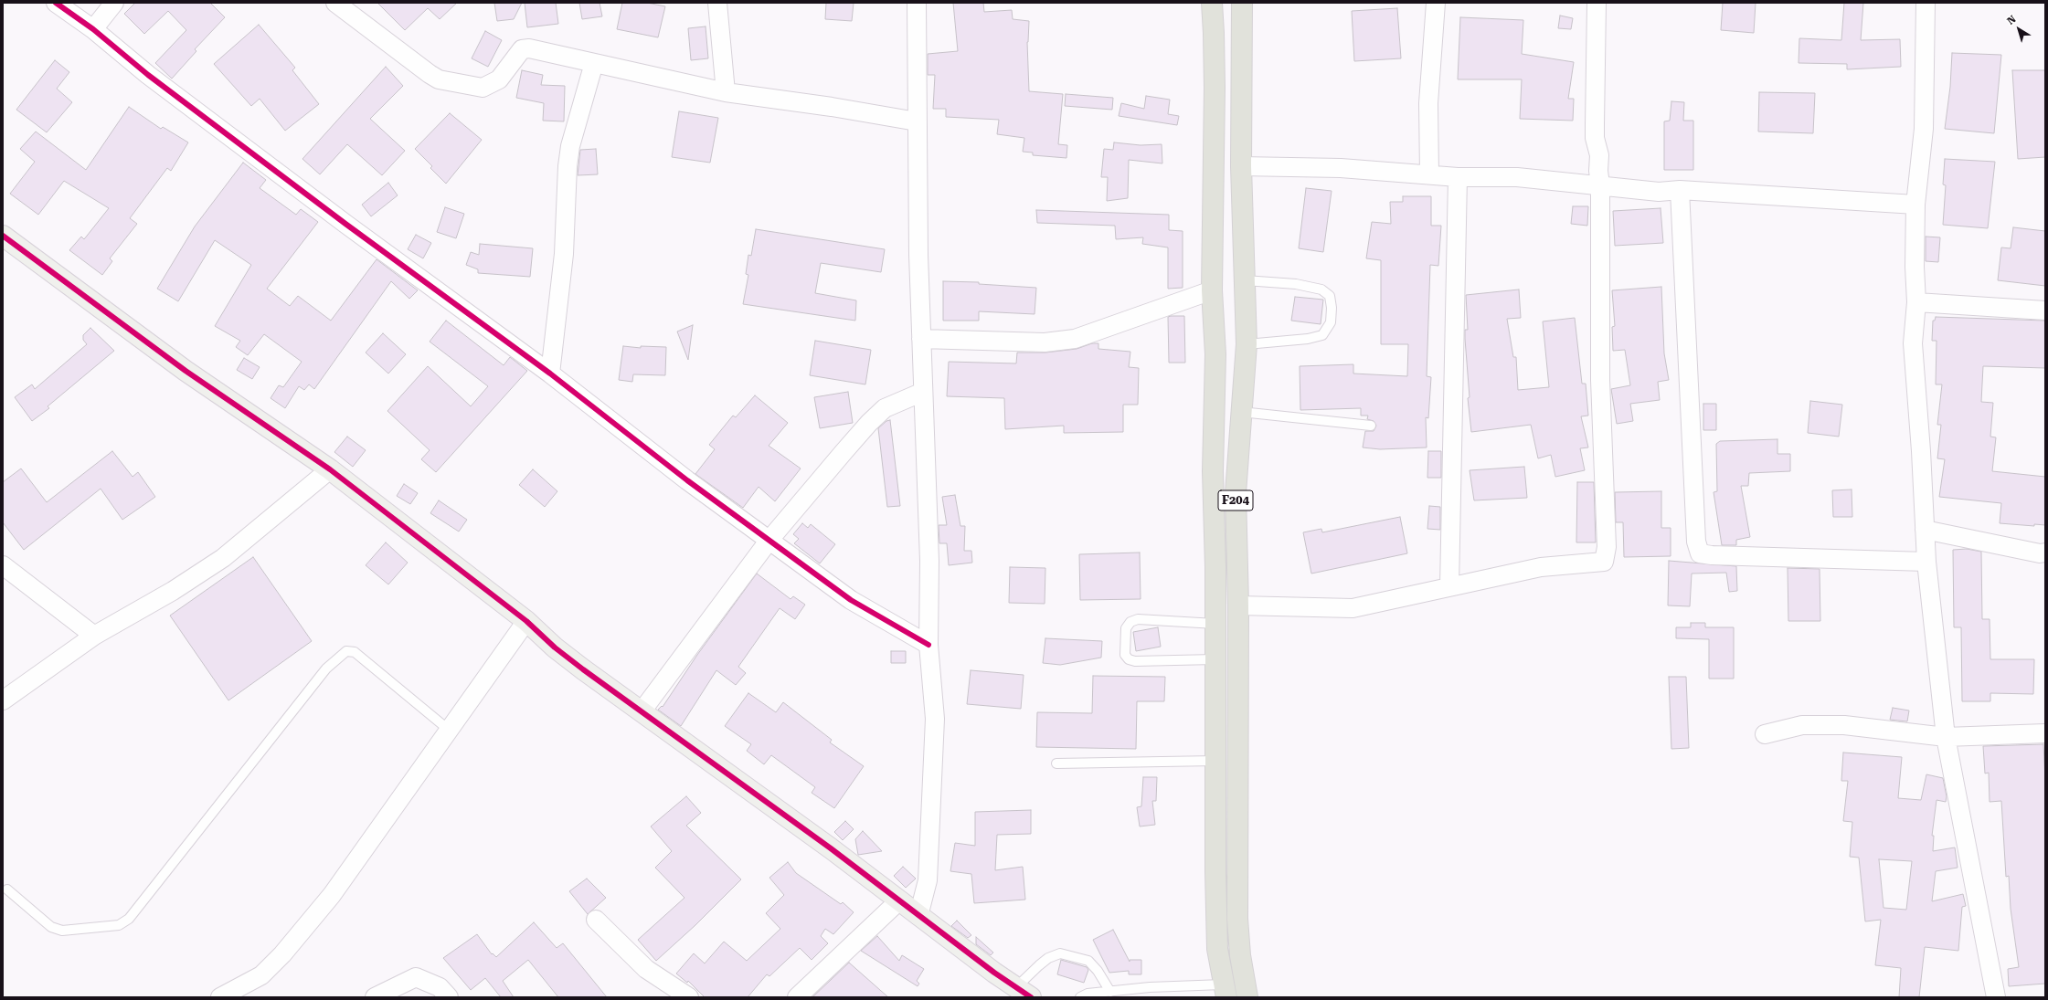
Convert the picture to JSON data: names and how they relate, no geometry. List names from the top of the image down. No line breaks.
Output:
{"streets":{"main road":["F204"]},"north":"top left"}
